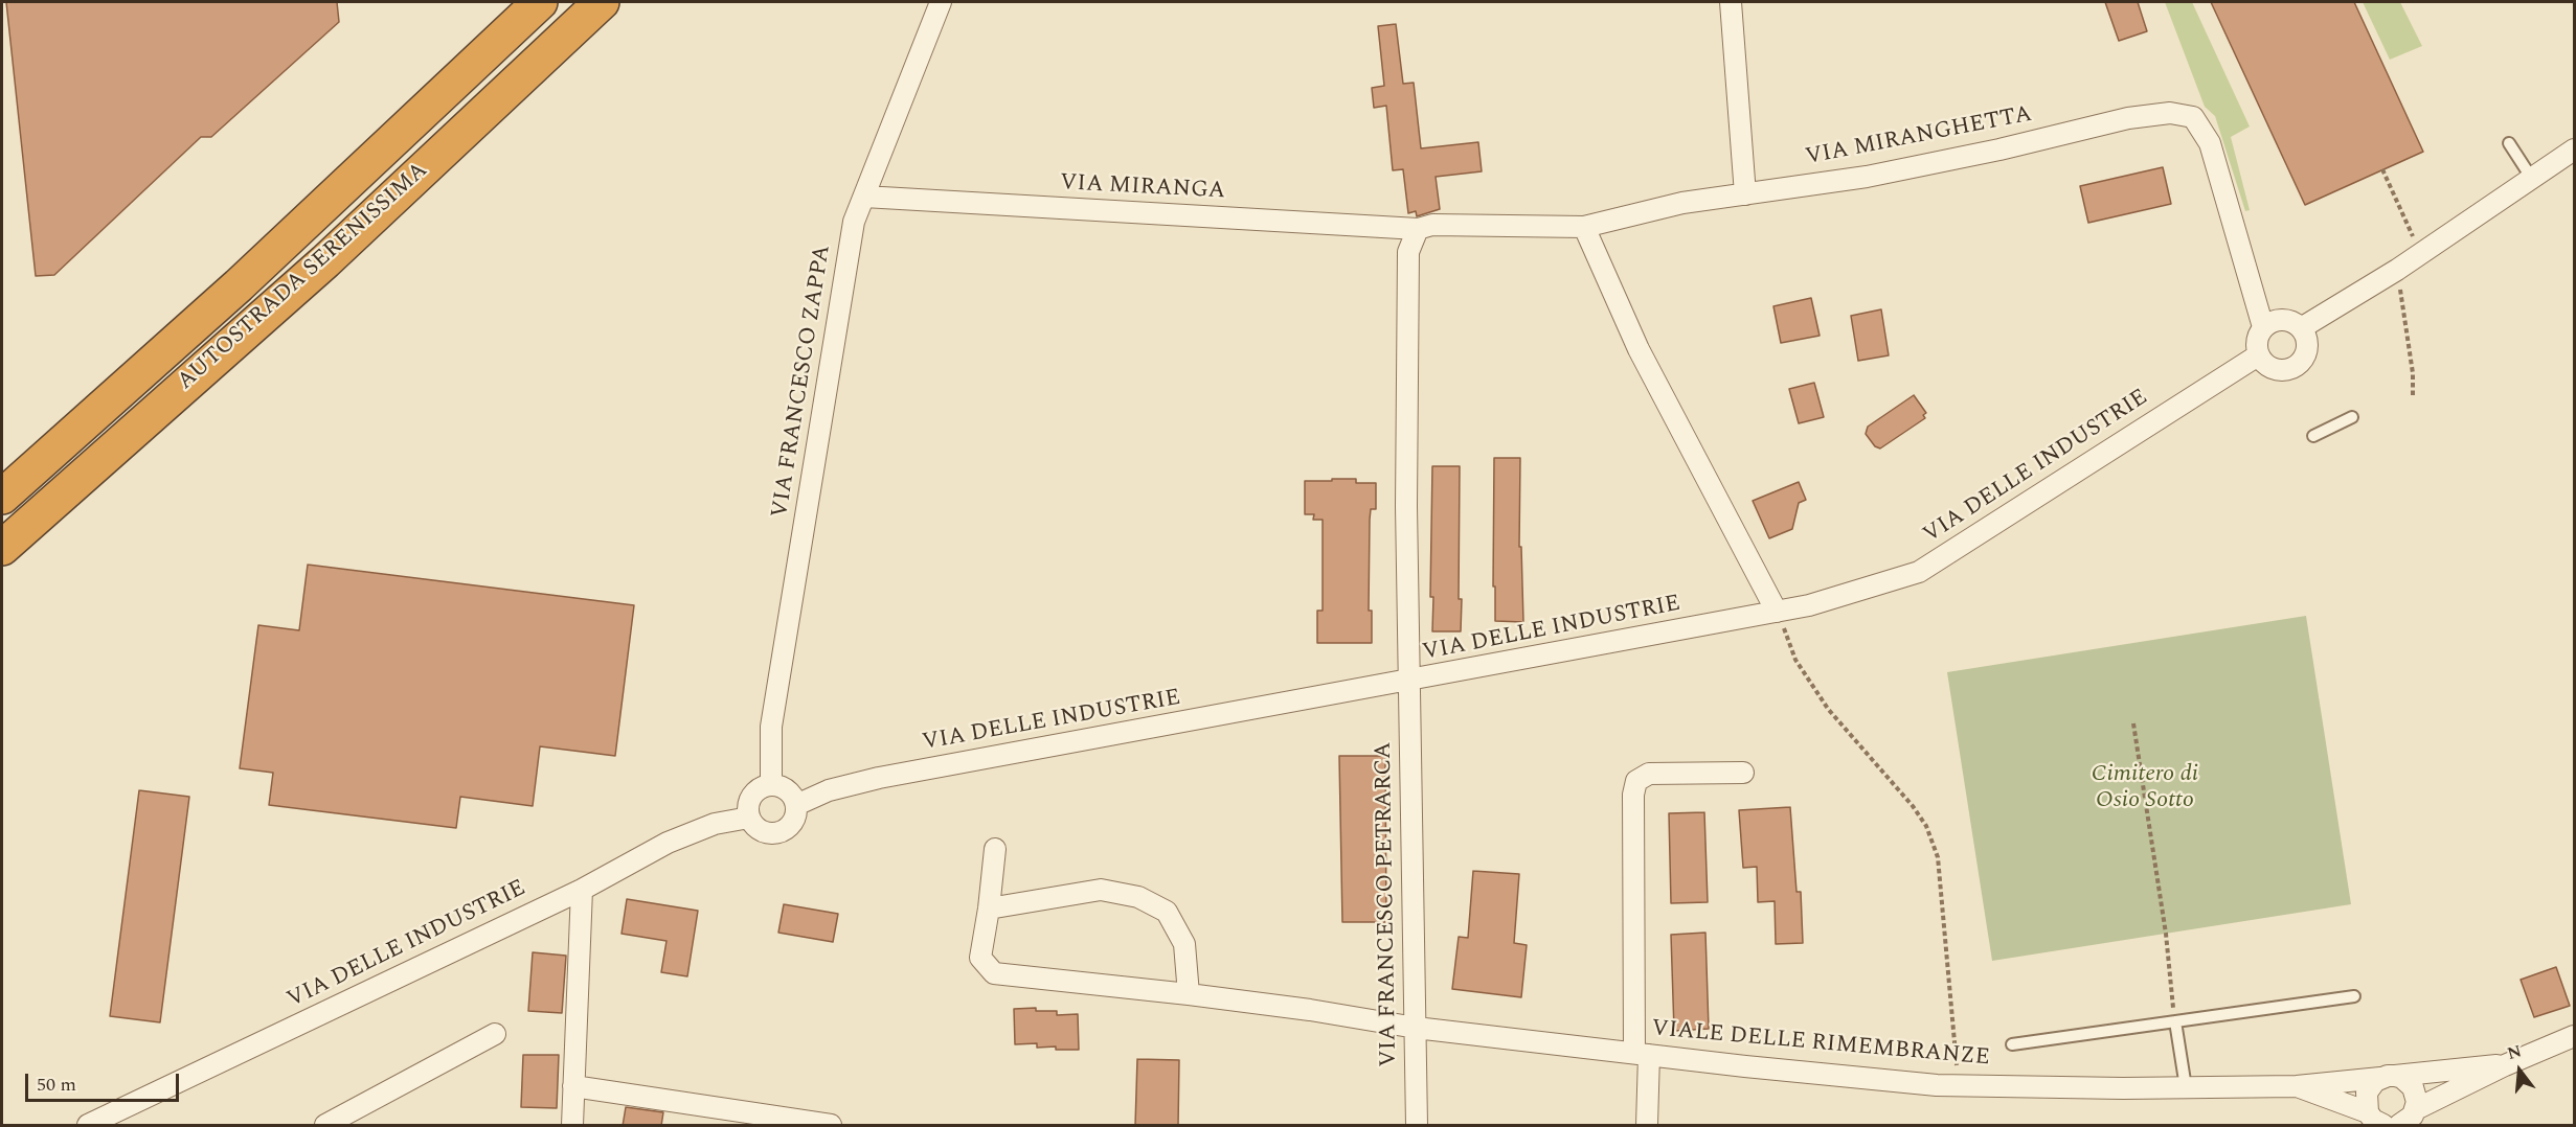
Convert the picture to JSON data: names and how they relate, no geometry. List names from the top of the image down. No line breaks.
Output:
{"streets":{"highway":["AUTOSTRADA SERENISSIMA"],"street":["VIA MIRANGHETTA","VIA MIRANGA","VIA FRANCESCO ZAPPA","VIA DELLE INDUSTRIE","VIA FRANCESCO PETRARCA","VIALE DELLE RIMEMBRANZE"]},"crossings":[["VIA MIRANGHETTA","VIA MIRANGA"],["VIA MIRANGHETTA","VIA DELLE INDUSTRIE"],["VIA MIRANGA","VIA FRANCESCO ZAPPA"],["VIA FRANCESCO ZAPPA","VIA DELLE INDUSTRIE"],["VIA DELLE INDUSTRIE","VIA FRANCESCO PETRARCA"],["VIA FRANCESCO PETRARCA","VIALE DELLE RIMEMBRANZE"]],"parks":["Cimitero di Osio Sotto"],"scale_bar":"50 m","north":"top"}
